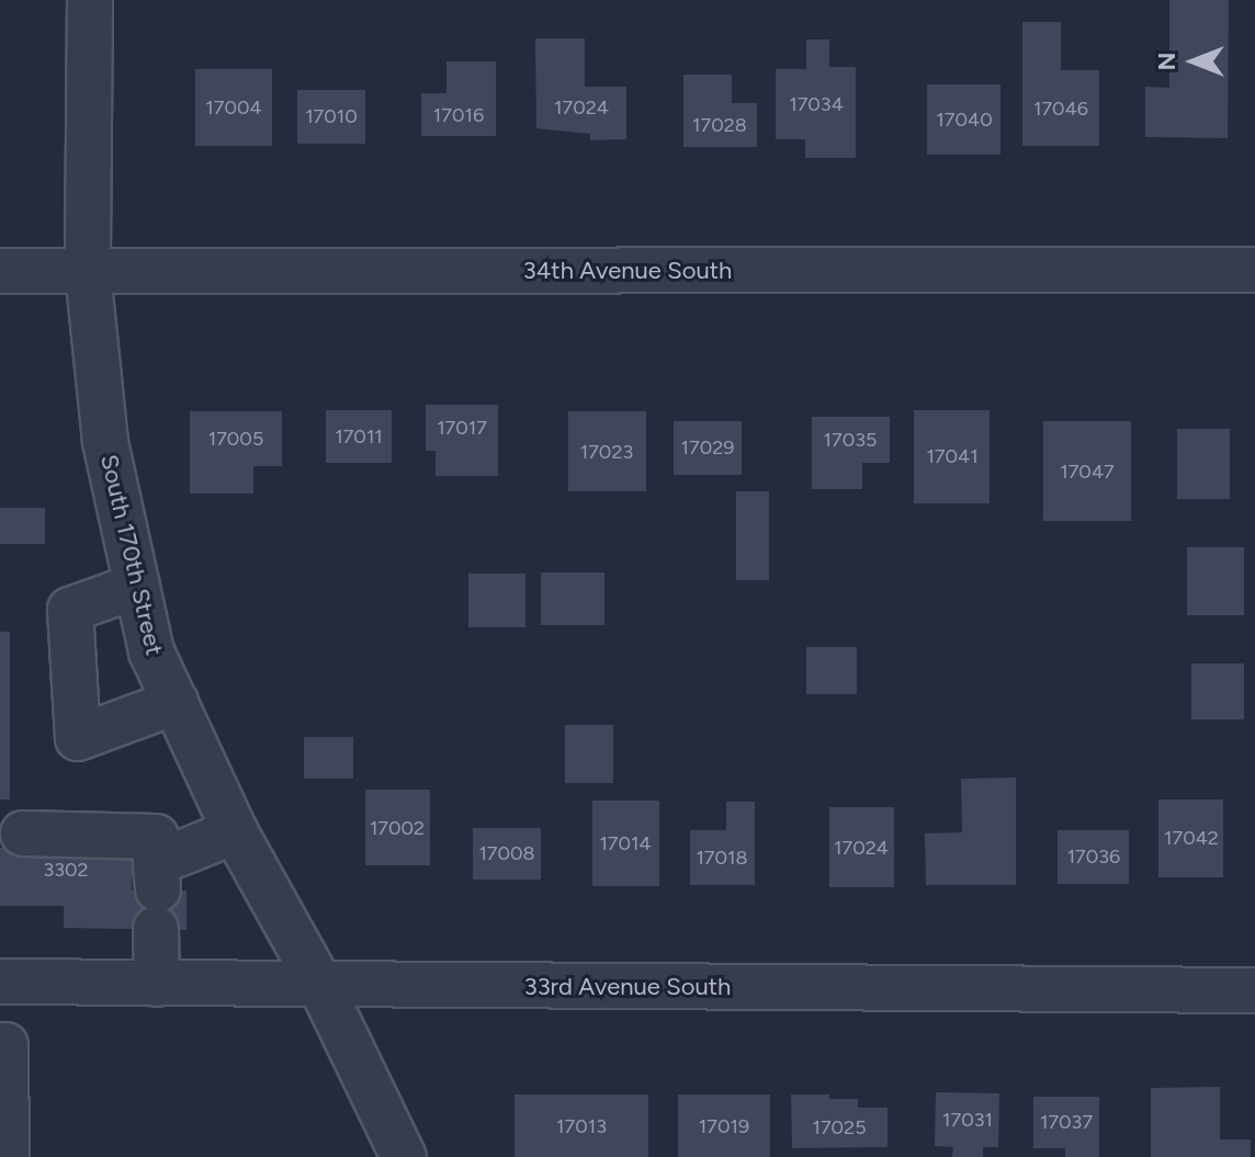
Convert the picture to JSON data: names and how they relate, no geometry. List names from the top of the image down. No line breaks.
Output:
{"streets":{"street":["34th Avenue South","South 170th Street","33rd Avenue South"]},"crossings":[["34th Avenue South","South 170th Street"],["South 170th Street","33rd Avenue South"]],"house_numbers":["17034","17004","17024","17046","17016","17010","17040","17028","17017","17011","17005","17035","17029","17023","17041","17047","17002","17042","17014","17024","17008","17036","17018","3302","17031","17037","17013","17019","17025"],"north":"left"}
